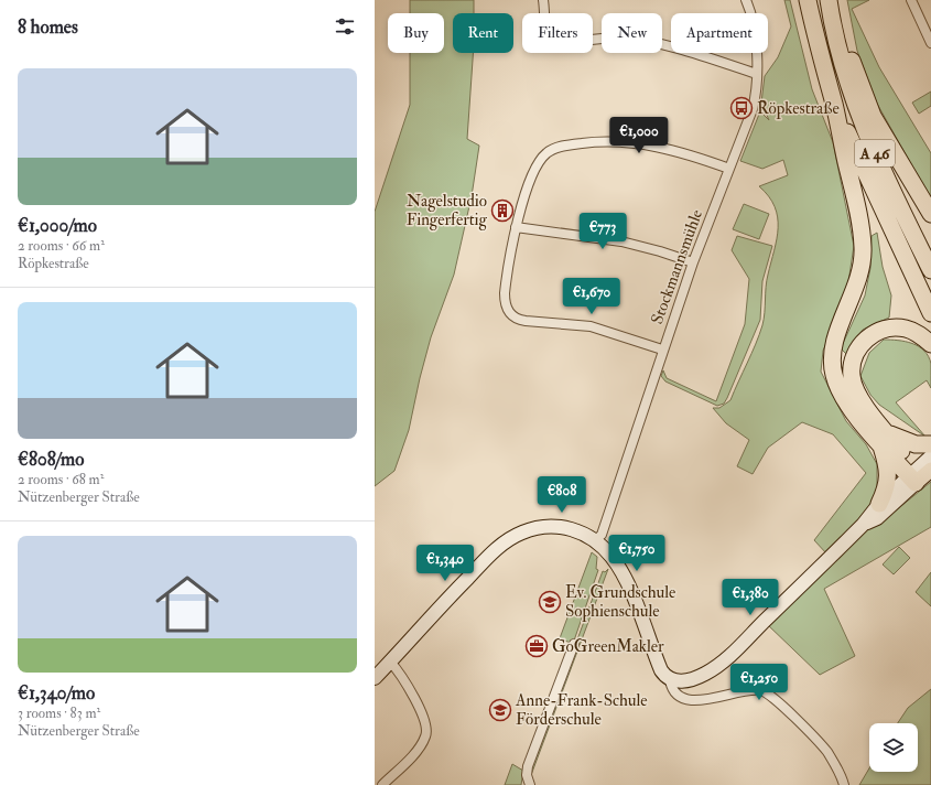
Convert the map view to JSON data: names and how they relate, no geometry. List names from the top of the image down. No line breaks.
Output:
{"streets":{"highway":["A 46"],"street":["Stockmannsmühle"]},"places":{"bus stop":["Röpkestraße"],"building":["Nagelstudio Fingerfertig"],"school or university":["Ev. Grundschule Sophienschule","Anne-Frank-Schule Förderschule"],"office":["GoGreenMakler"]},"page":{"heading":"8 homes","chip":["Buy","Rent","Filters","New","Apartment"],"list":[{"name":"€1,000/mo","note":"2 rooms · 66 m² · Röpkestraße"},{"name":"€808/mo","note":"2 rooms · 68 m² · Nützenberger Straße"},{"name":"€1,340/mo","note":"3 rooms · 83 m² · Nützenberger Straße"}],"price":["€1,000","€773","€1,670","€808","€1,750","€1,340","€1,380","€1,250"]}}
